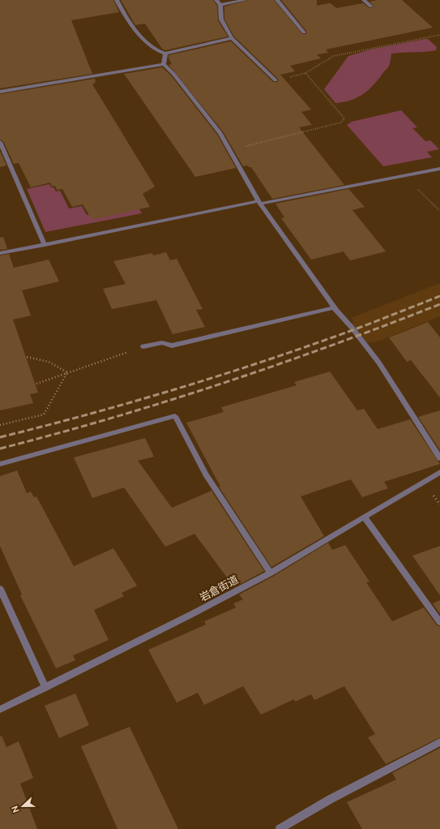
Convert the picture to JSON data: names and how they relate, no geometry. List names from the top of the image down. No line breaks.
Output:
{"streets":{"street":["岩倉街道"]},"north":"left"}
